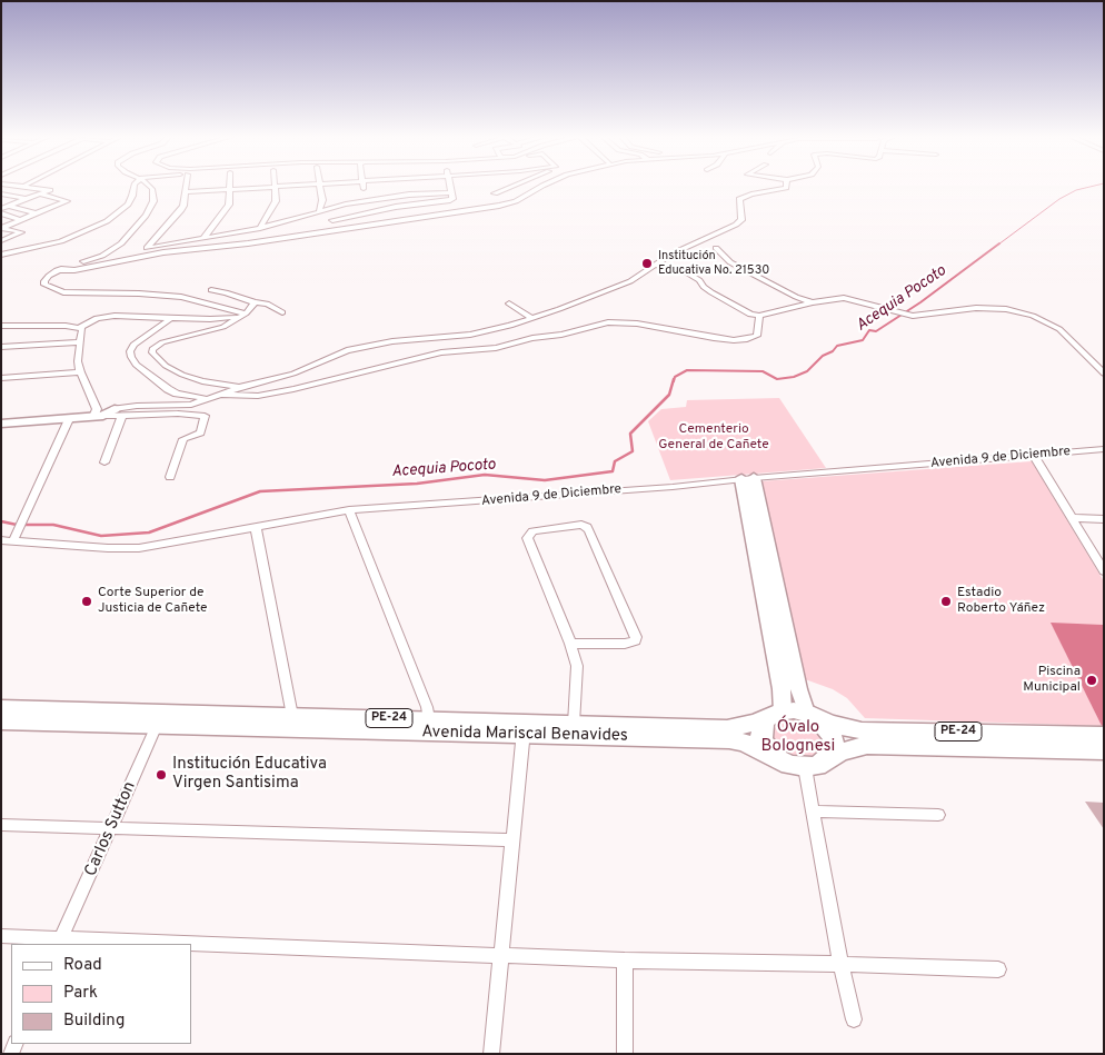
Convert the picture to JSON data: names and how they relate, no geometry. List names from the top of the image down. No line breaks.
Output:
{"streets":{"highway":["PE-24","Avenida Mariscal Benavides"],"street":["Avenida 9 de Diciembre","Carlos Sutton"]},"crossings":[["PE-24","Avenida Mariscal Benavides"],["Avenida Mariscal Benavides","Carlos Sutton"]],"water":["Acequia Pocoto"],"parks":["Cementerio General de Cañete","Óvalo Bolognesi"],"places":["Institución Educativa No. 21530","Corte Superior de Justicia de Cañete","Estadio Roberto Yáñez","Piscina Municipal","Institución Educativa Virgen Santisima"],"legend":["Road","Park","Building"]}
